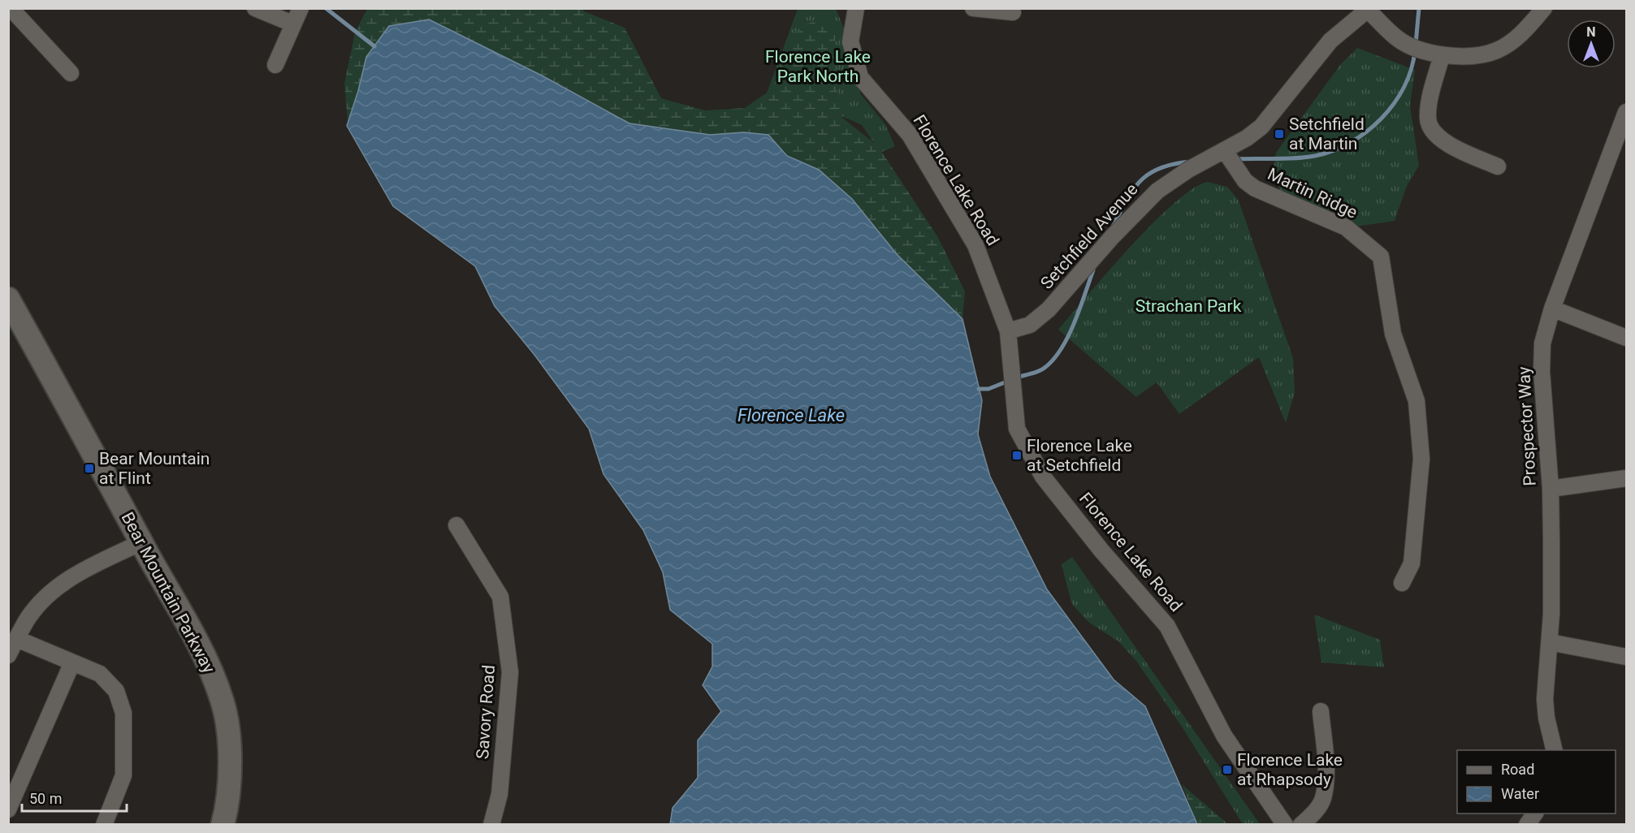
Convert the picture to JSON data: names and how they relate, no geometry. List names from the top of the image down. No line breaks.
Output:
{"streets":{"street":["Florence Lake Road","Martin Ridge","Setchfield Avenue","Prospector Way","Bear Mountain Parkway","Savory Road"]},"crossings":[["Florence Lake Road","Setchfield Avenue"],["Martin Ridge","Setchfield Avenue"]],"water":["Florence Lake"],"parks":["Florence Lake Park North","Strachan Park"],"places":{"transit":["Setchfield at Martin","Florence Lake at Setchfield","Bear Mountain at Flint","Florence Lake at Rhapsody"]},"legend":["Road","Water"],"scale_bar":"50 m","north":"top"}
